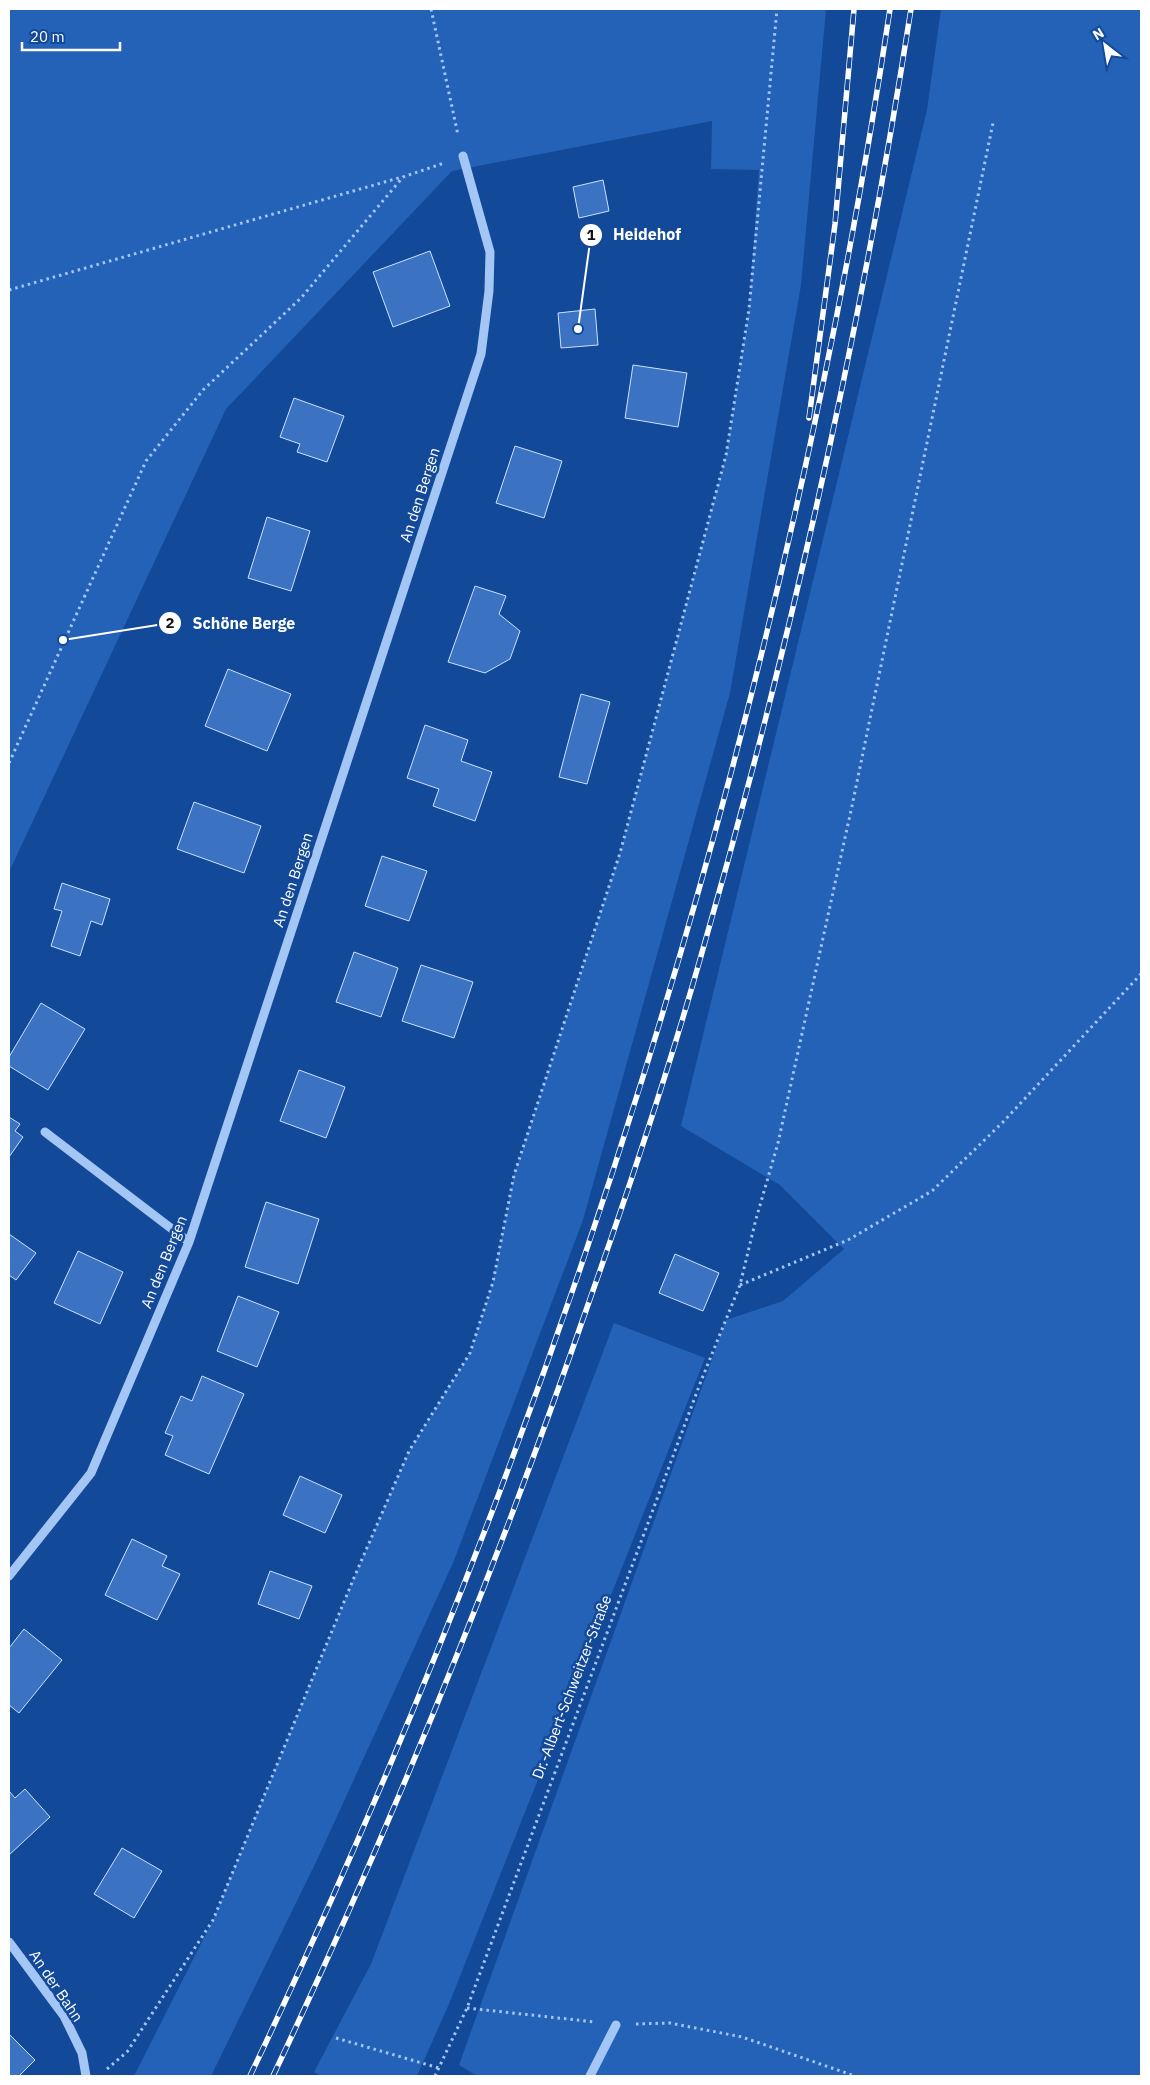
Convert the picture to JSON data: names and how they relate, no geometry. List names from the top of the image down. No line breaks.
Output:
{"streets":{"street":["An den Bergen","An der Bahn"],"path":["Dr.-Albert-Schweitzer-Straße"]},"places":["Heidehof","Schöne Berge"],"scale_bar":"20 m","north":"top left"}
